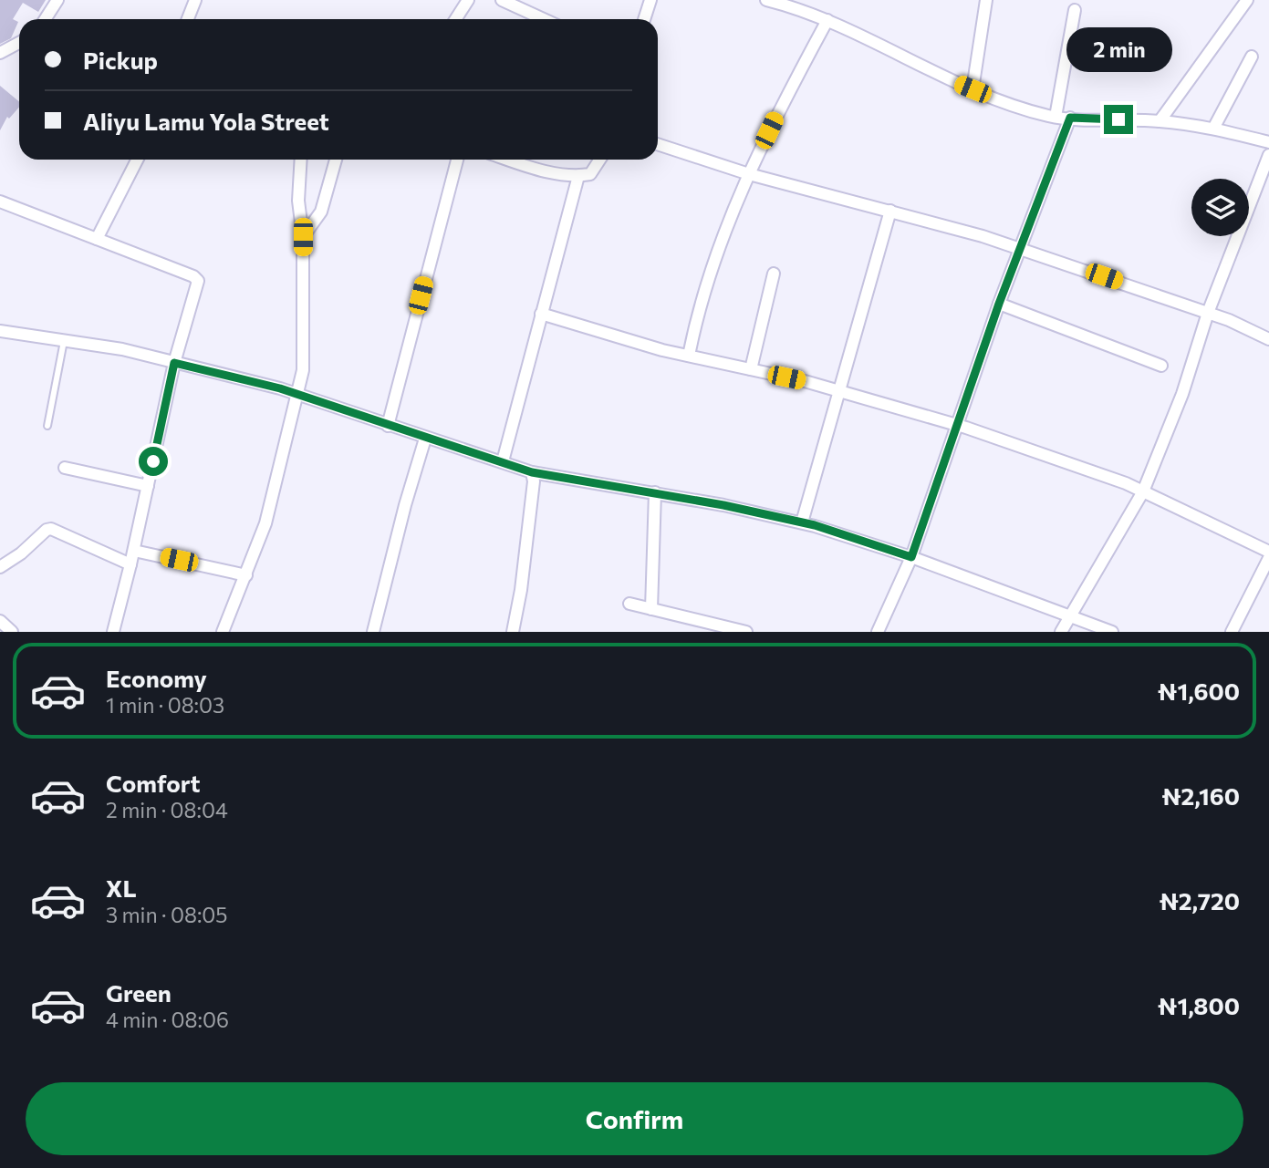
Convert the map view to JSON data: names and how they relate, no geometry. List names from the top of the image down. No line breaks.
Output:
{"page":{"banner":["Pickup","Aliyu Lamu Yola Street"],"bubble":"2 min","list":[{"name":"Economy","note":"1 min · 08:03","value":"₦1,600"},{"name":"Comfort","note":"2 min · 08:04","value":"₦2,160"},{"name":"XL","note":"3 min · 08:05","value":"₦2,720"},{"name":"Green","note":"4 min · 08:06","value":"₦1,800"}],"buttons":"Confirm"}}
